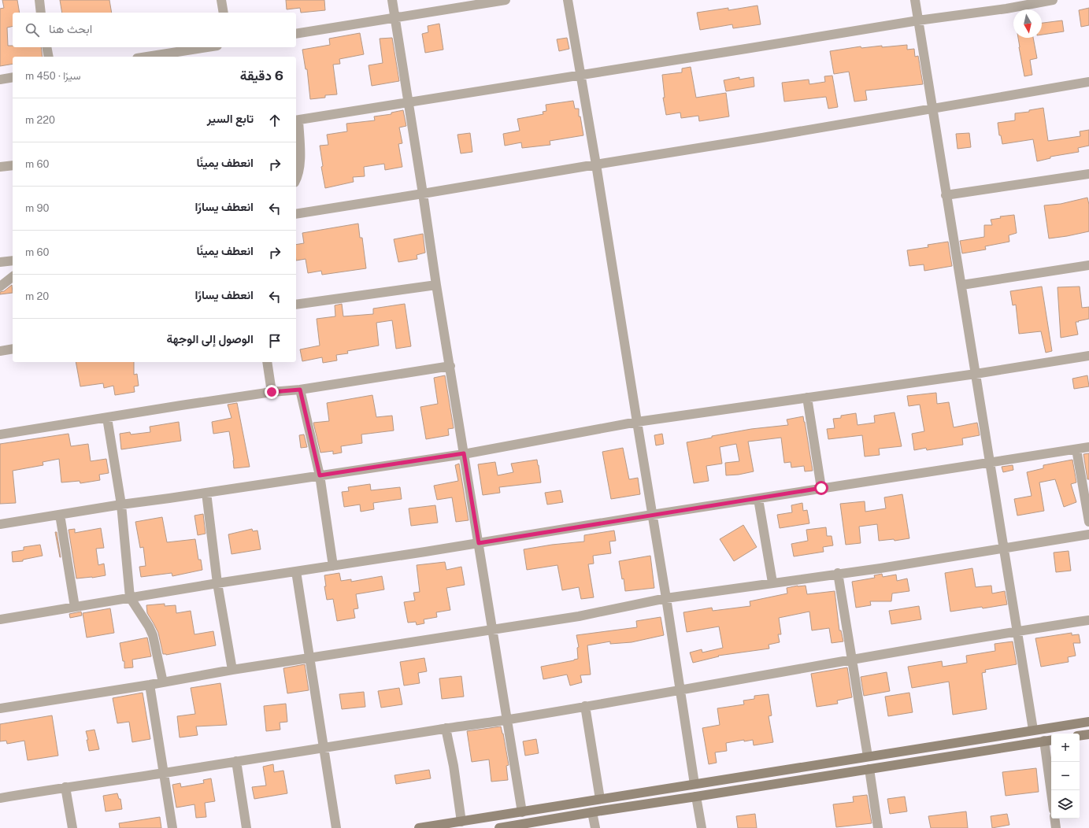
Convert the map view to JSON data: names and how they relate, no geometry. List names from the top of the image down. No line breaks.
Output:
{"north":"bottom","page":{"search":"ابحث هنا","heading":["6 دقيقة","سيرًا · 450 m"],"list":[["تابع السير","220 m"],["انعطف يمينًا","60 m"],["انعطف يسارًا","90 m"],["انعطف يمينًا","60 m"],["انعطف يسارًا","20 m"],"الوصول إلى الوجهة"],"map_buttons":["+","−"]}}
